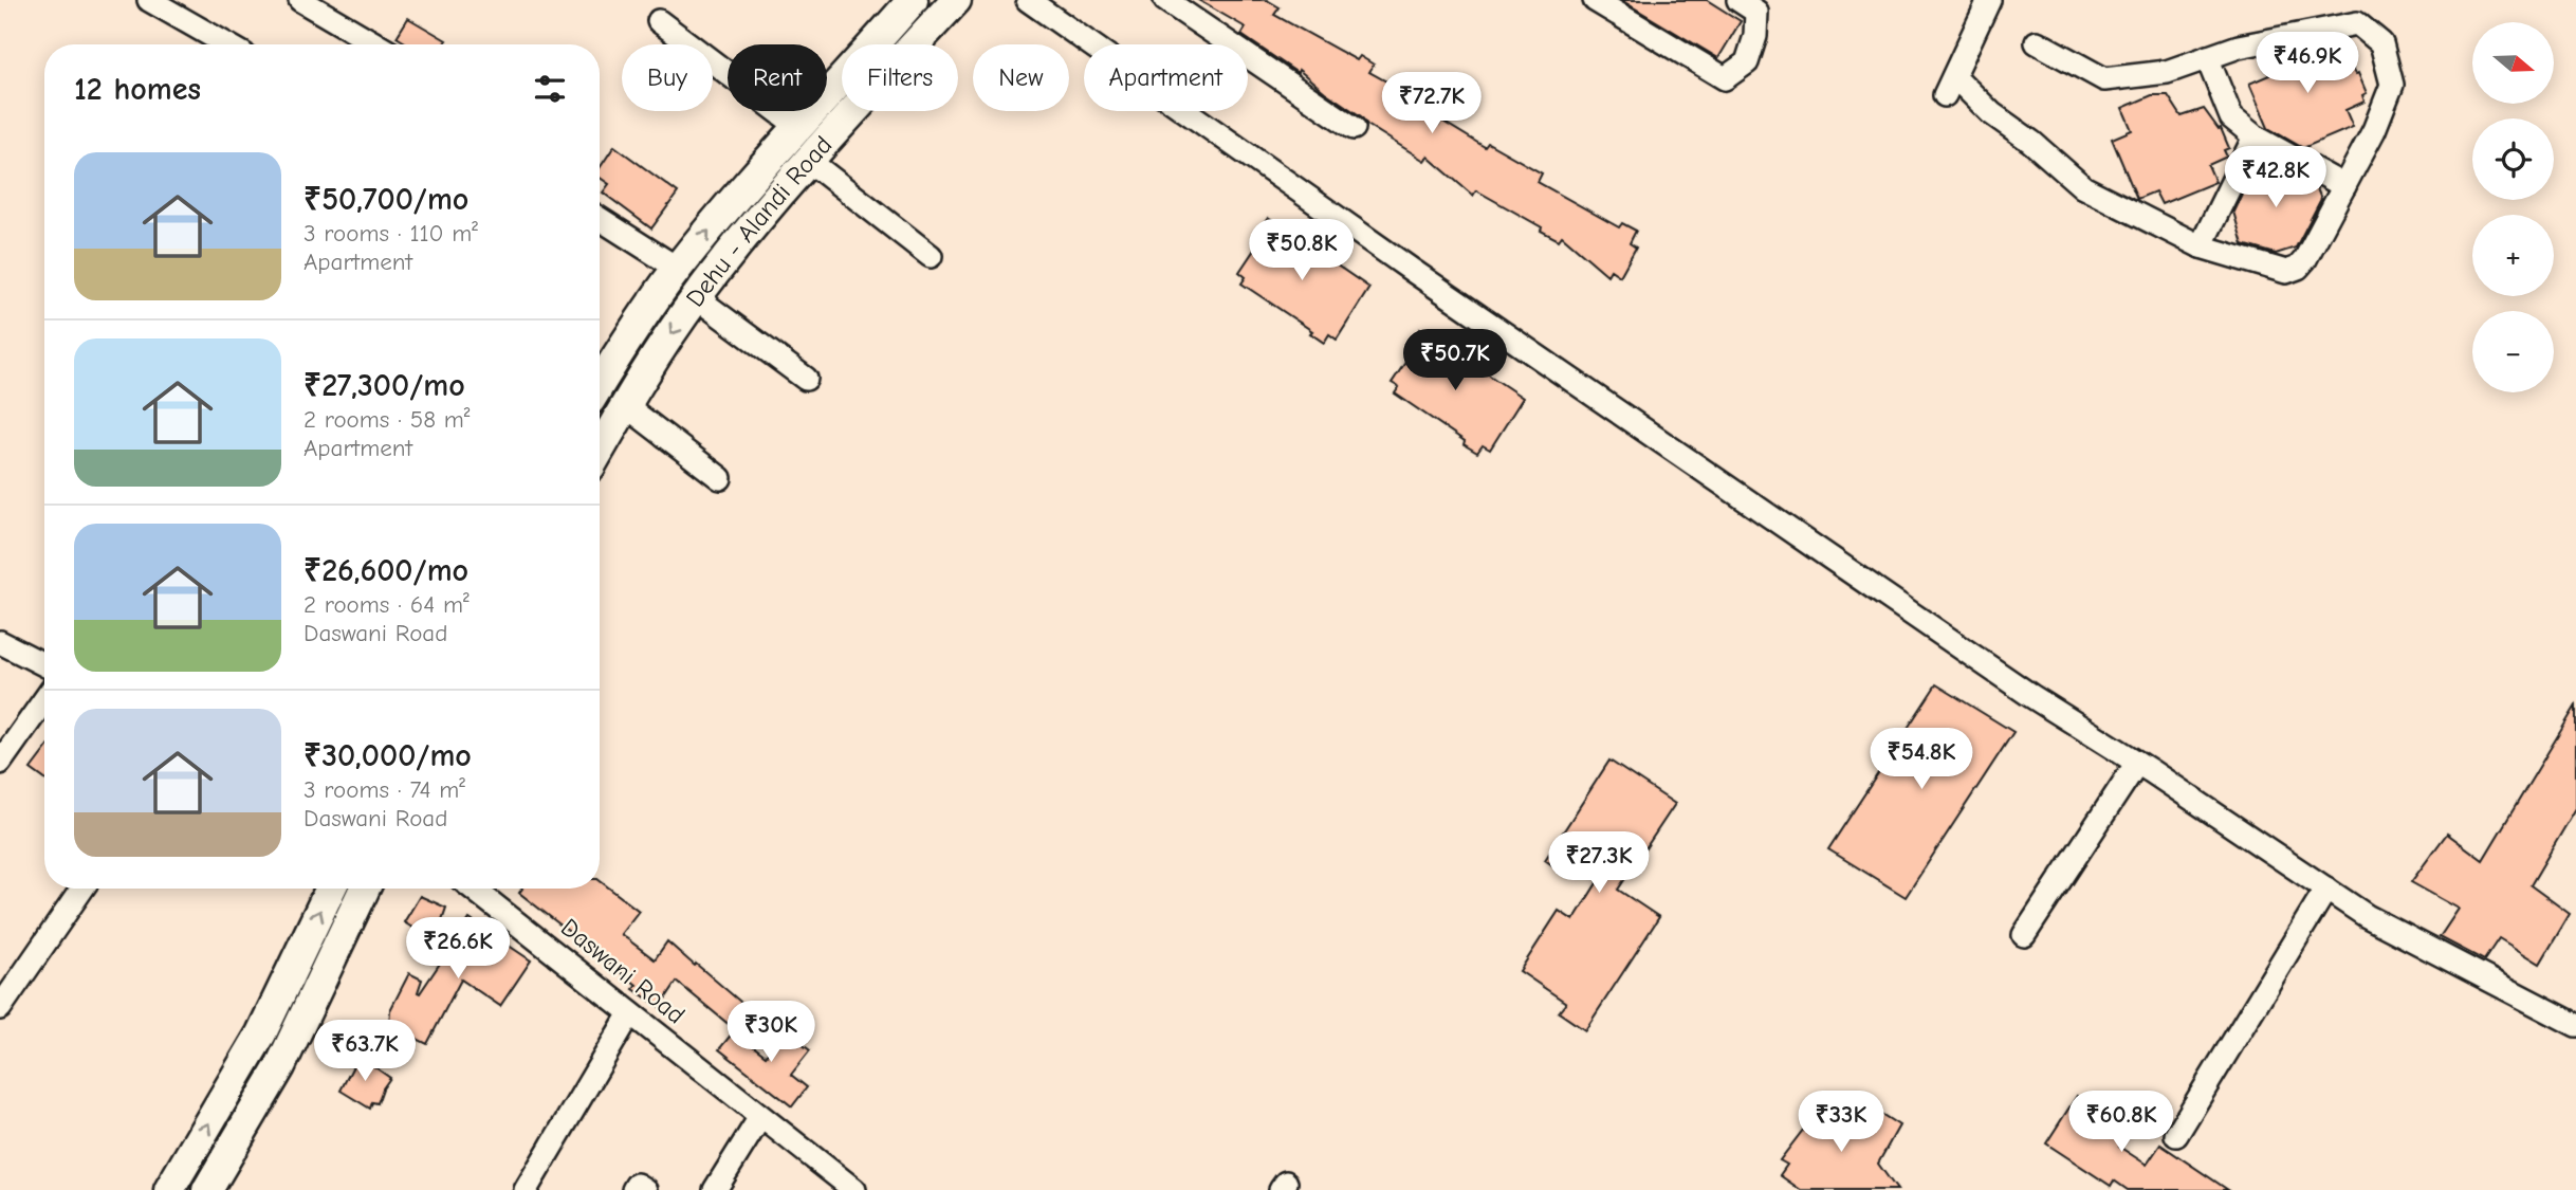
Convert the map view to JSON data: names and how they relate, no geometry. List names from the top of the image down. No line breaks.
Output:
{"streets":{"main road":["Dehu - Alandi Road"],"street":["Daswani Road"]},"north":"right","page":{"map_buttons":["+","−"],"price":["₹46.9K","₹72.7K","₹42.8K","₹50.8K","₹50.7K","₹54.8K","₹27.3K","₹26.6K","₹30K","₹63.7K","₹33K","₹60.8K"],"chip":["Buy","Rent","Filters","New","Apartment"],"heading":"12 homes","list":[{"name":"₹50,700/mo","note":"3 rooms · 110 m² · Apartment"},{"name":"₹27,300/mo","note":"2 rooms · 58 m² · Apartment"},{"name":"₹26,600/mo","note":"2 rooms · 64 m² · Daswani Road"},{"name":"₹30,000/mo","note":"3 rooms · 74 m² · Daswani Road"}]}}
